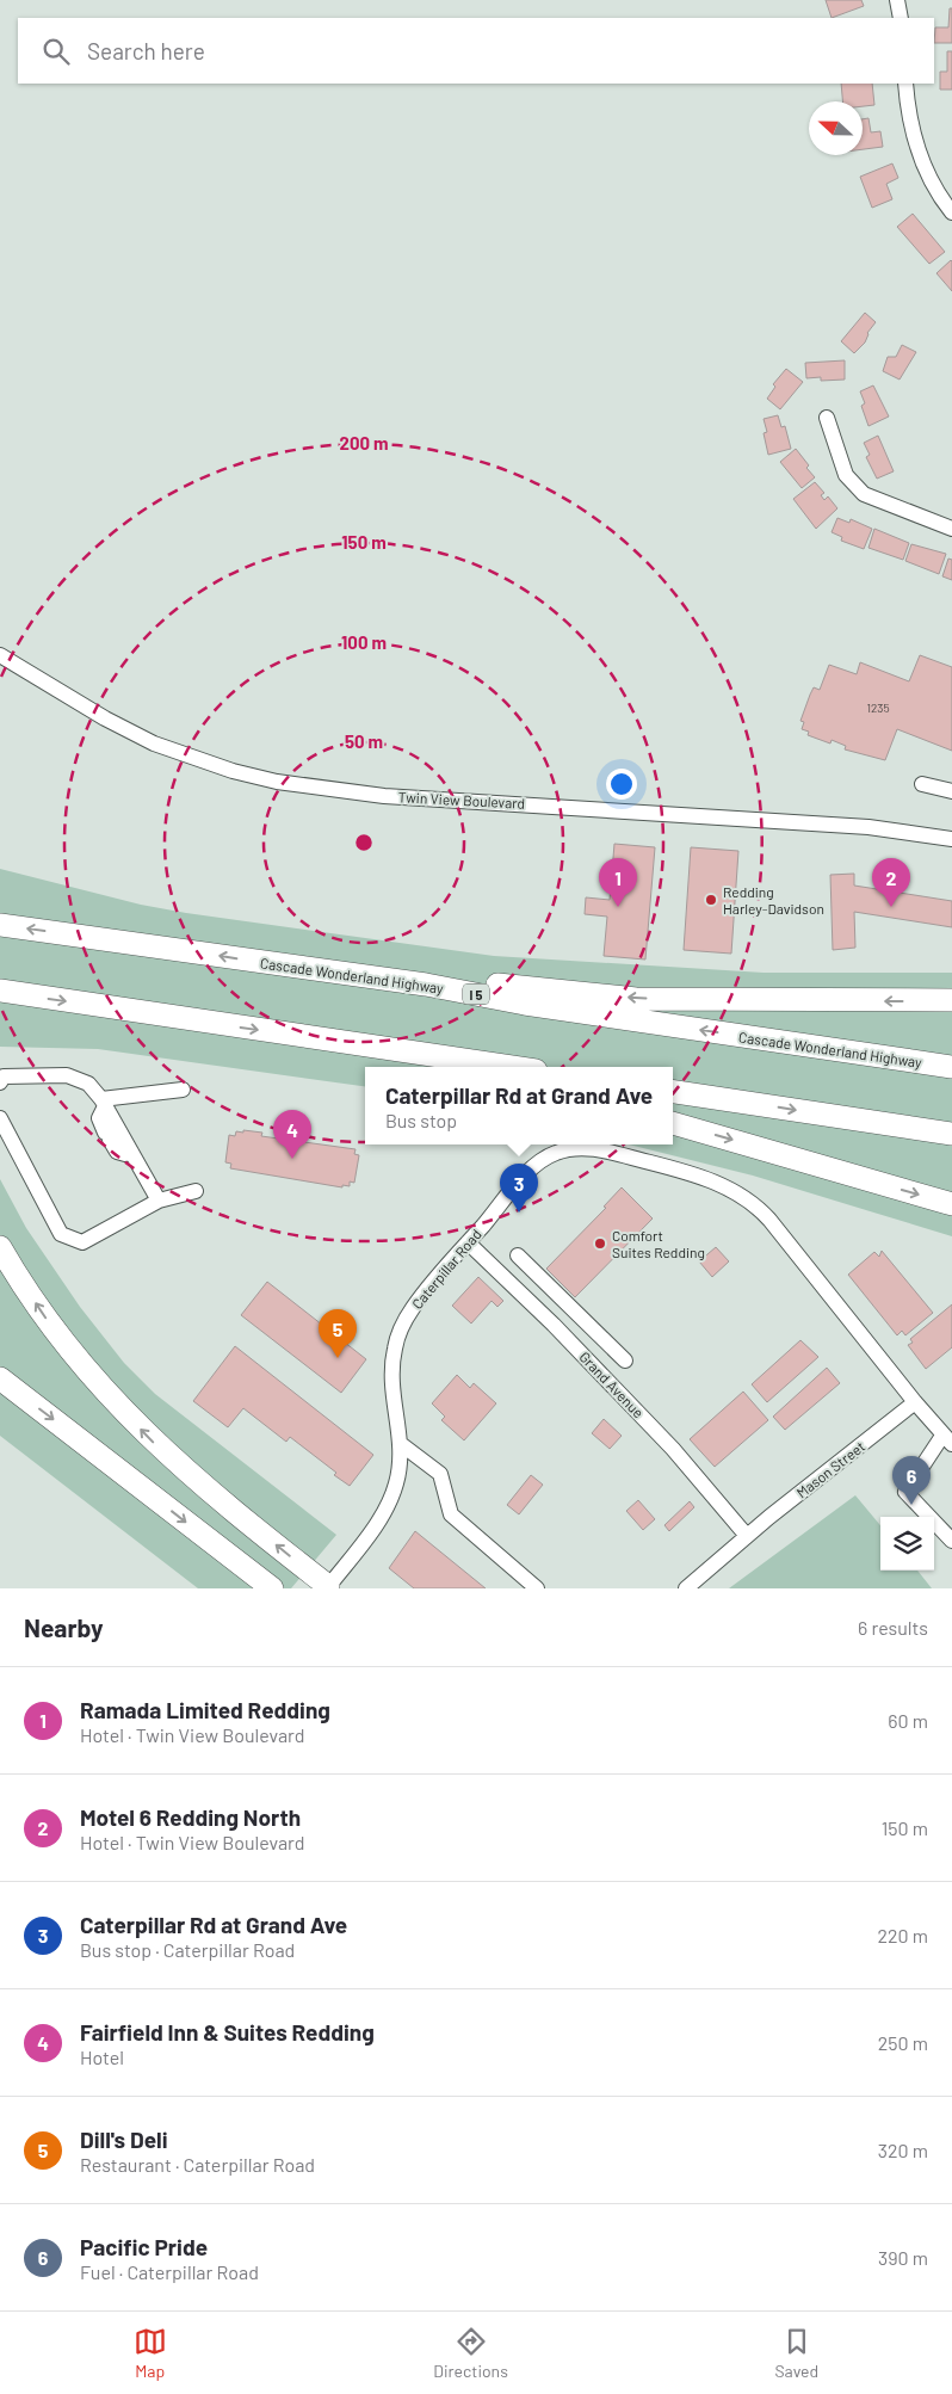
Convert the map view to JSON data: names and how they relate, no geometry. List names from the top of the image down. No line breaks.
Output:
{"streets":{"highway":["Cascade Wonderland Highway","I 5"],"street":["Twin View Boulevard","Caterpillar Road","Grand Avenue","Mason Street"]},"crossings":[["Caterpillar Road","Grand Avenue"],["Caterpillar Road","Mason Street"],["Grand Avenue","Mason Street"]],"places":["Redding Harley-Davidson","Comfort Suites Redding"],"house_numbers":["1235"],"north":"left","page":{"search":"Search here","pins":["1","2","4","3","5","6"],"popup":["Caterpillar Rd at Grand Ave","Bus stop"],"heading":["Nearby","6 results"],"list":[{"mark":"1","name":"Ramada Limited Redding","note":"Hotel · Twin View Boulevard","value":"60 m"},{"mark":"2","name":"Motel 6 Redding North","note":"Hotel · Twin View Boulevard","value":"150 m"},{"mark":"3","name":"Caterpillar Rd at Grand Ave","note":"Bus stop · Caterpillar Road","value":"220 m"},{"mark":"4","name":"Fairfield Inn & Suites Redding","note":"Hotel","value":"250 m"},{"mark":"5","name":"Dill's Deli","note":"Restaurant · Caterpillar Road","value":"320 m"},{"mark":"6","name":"Pacific Pride","note":"Fuel · Caterpillar Road","value":"390 m"}],"nav":["Map","Directions","Saved"]},"rings":["200 m","150 m","100 m","50 m"]}
